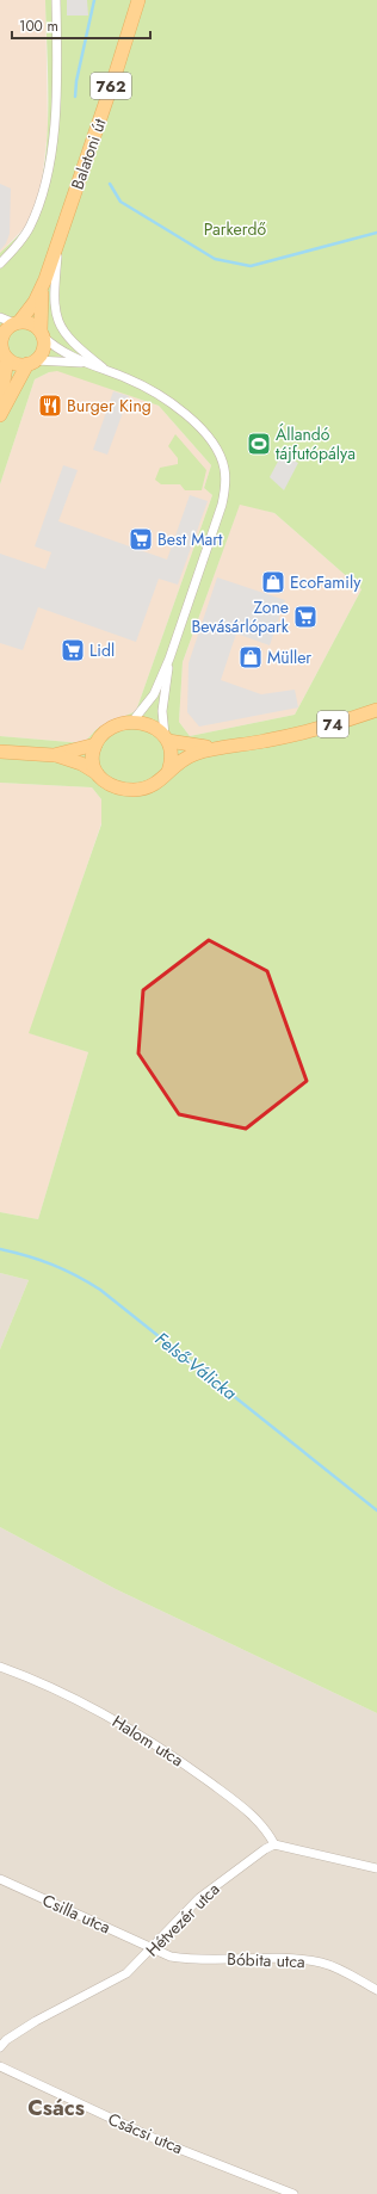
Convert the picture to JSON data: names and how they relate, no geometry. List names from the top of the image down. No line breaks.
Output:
{"streets":{"main road":["762","Balatoni út","74"],"street":["Halom utca","Csilla utca","Hétvezér utca","Bóbita utca","Csácsi utca"]},"crossings":[["Halom utca","Hétvezér utca"],["Csilla utca","Hétvezér utca"],["Csilla utca","Bóbita utca"],["Hétvezér utca","Bóbita utca"]],"districts":["Csács"],"water":["Felső-Válicka"],"parks":["Parkerdő"],"places":{"restaurant":["Burger King"],"sports":["Állandó tájfutópálya"],"supermarket":["Best Mart","Zone Bevásárlópark","Lidl"],"shop":["EcoFamily","Müller"]},"scale_bar":"100 m"}
